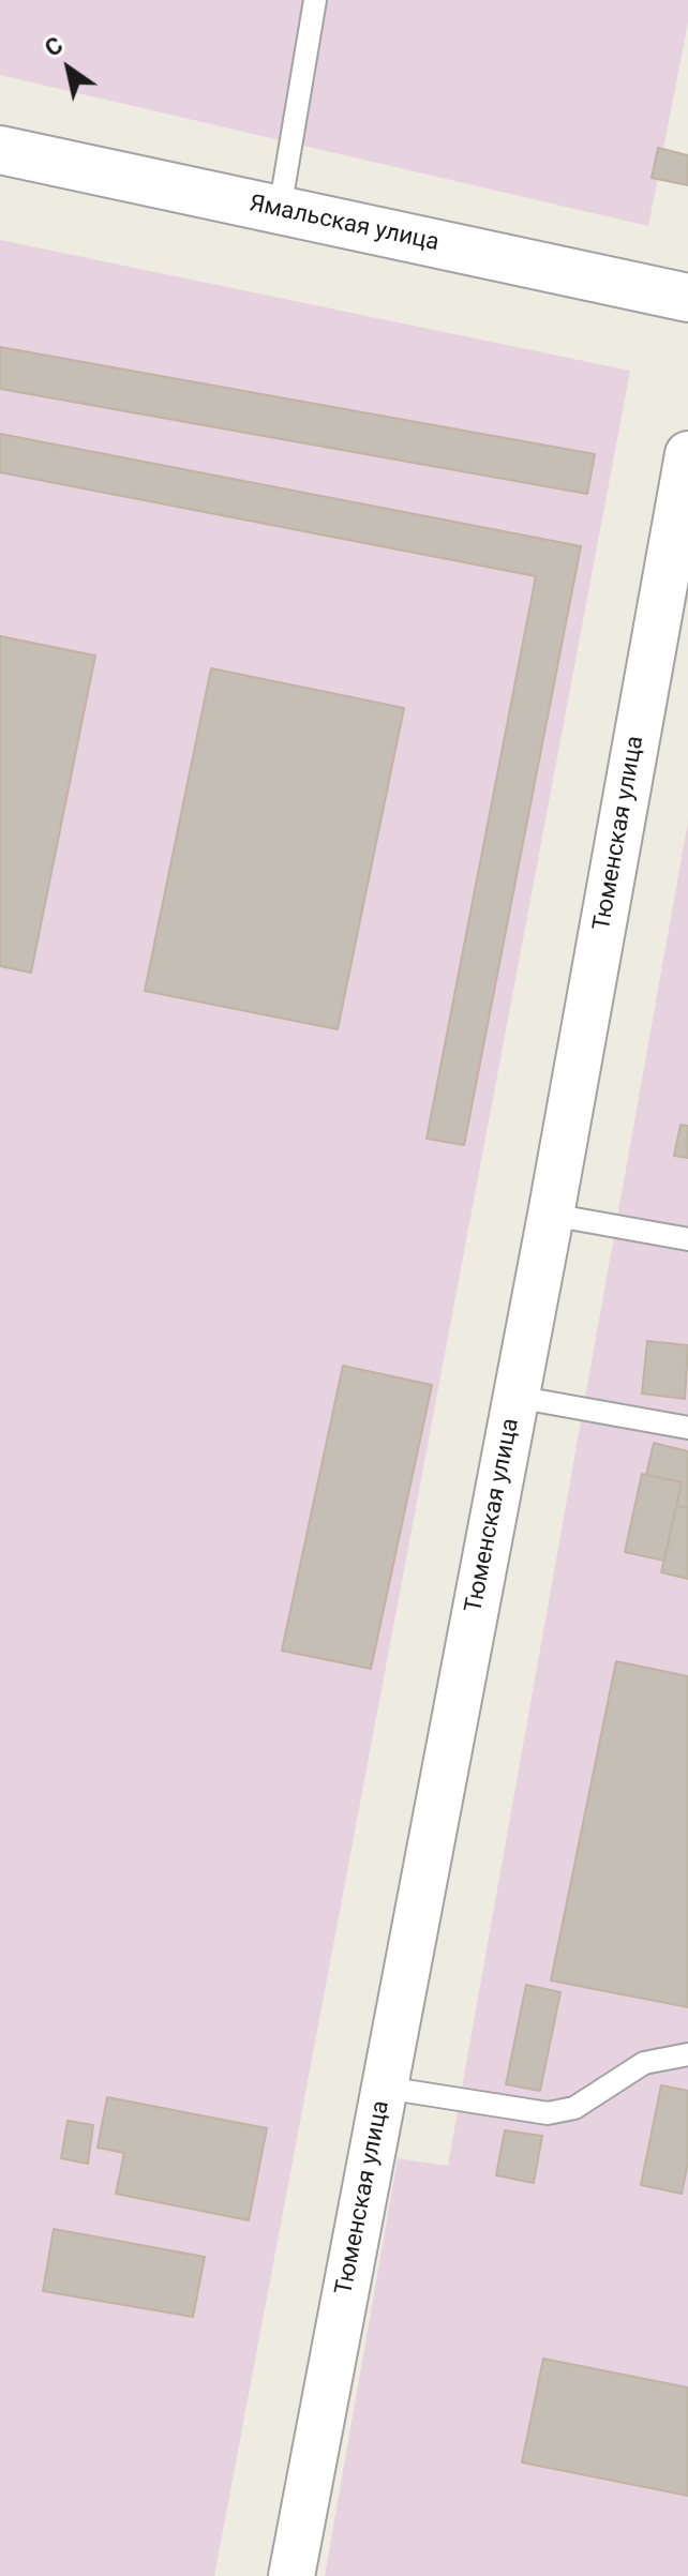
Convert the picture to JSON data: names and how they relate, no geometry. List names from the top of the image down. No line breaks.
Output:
{"streets":{"street":["Ямальская улица","Тюменская улица"]},"north":"top left"}
